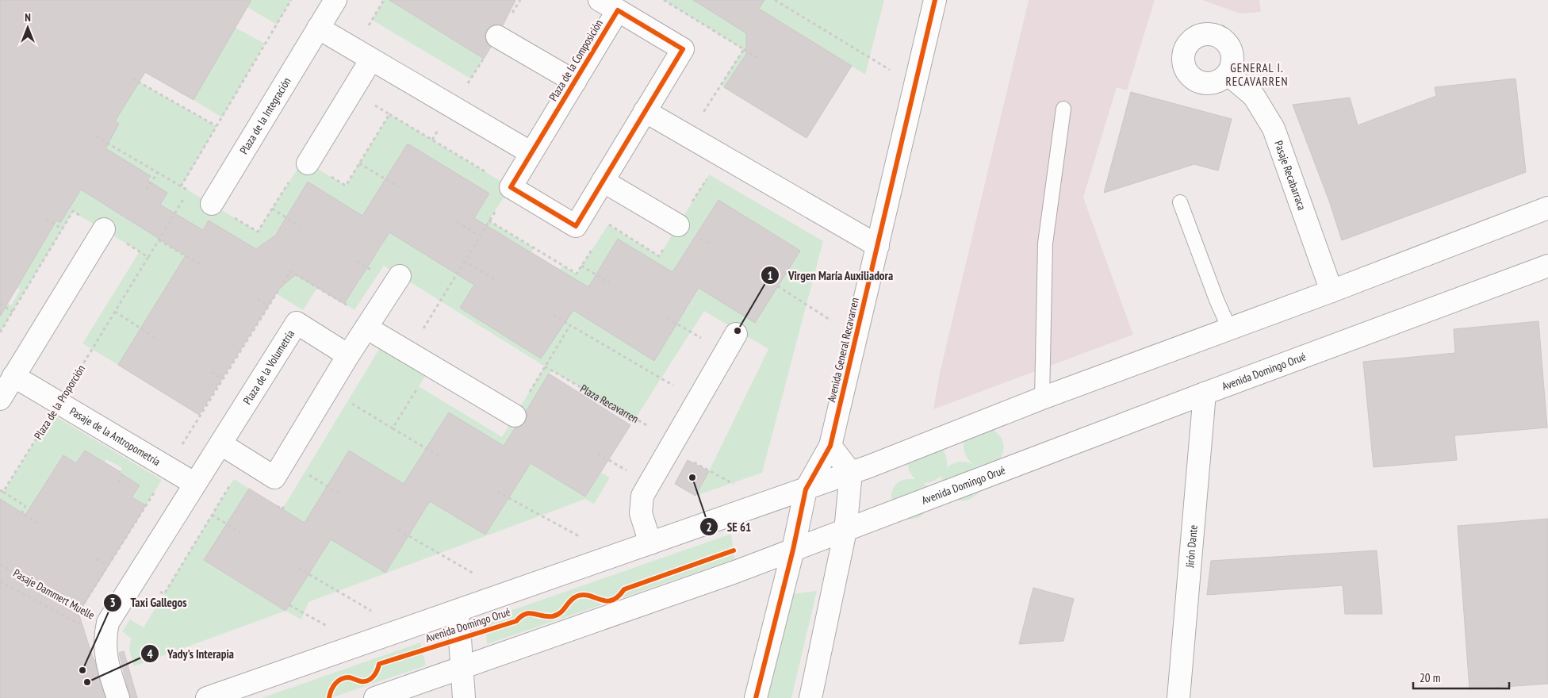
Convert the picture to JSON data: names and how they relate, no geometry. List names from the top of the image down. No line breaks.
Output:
{"streets":{"street":["Plaza de la Composición","Plaza de la Integración","Pasaje Recabarraca","Avenida General Recavarren","Plaza de la Volumetría","Avenida Domingo Orué","Pasaje de la Antropometría","Jirón Dante"],"path":["Plaza de la Proporción","Plaza Recavarren","Pasaje Dammert Muelle"]},"crossings":[["Pasaje Recabarraca","Avenida Domingo Orué"],["Avenida General Recavarren","Avenida Domingo Orué"],["Plaza de la Volumetría","Pasaje de la Antropometría"],["Plaza de la Volumetría","Pasaje Dammert Muelle"],["Avenida Domingo Orué","Jirón Dante"],["Plaza de la Proporción","Pasaje de la Antropometría"]],"districts":["GENERAL I. RECAVARREN"],"places":["Virgen María Auxiliadora","SE 61","Taxi Gallegos","Yady's Interapia"],"scale_bar":"20 m","north":"top"}
